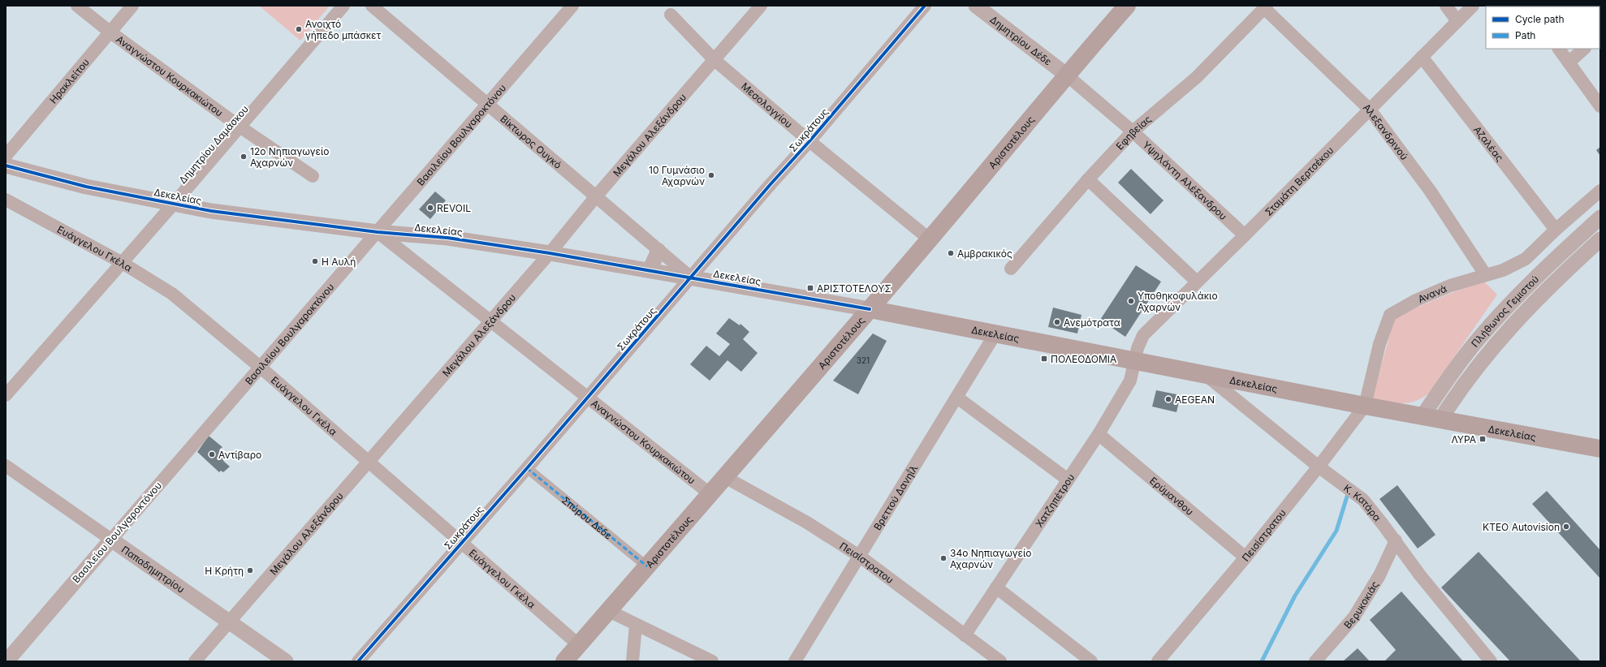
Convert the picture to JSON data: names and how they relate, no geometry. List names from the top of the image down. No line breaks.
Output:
{"streets":{"main road":["Αριστοτέλους","Δεκελείας"],"street":["Δημητρίου Δέδε","Αναγνώστου Κουρκακιώτου","Ηρακλείτου","Μεσολογγίου","Σωκράτους","Εφηβείας","Αλεξανδρινού","Βασιλείου Βουλγαροκτόνου","Μεγάλου Αλεξάνδρου","Βίκτωρος Ουγκό","Αζαλέας","Δημητρίου Δαμάσκου","Υψηλάντη Αλέξανδρου","Σταμάτη Βερτσέκου","Ευάγγελου Γκέλα","Ανανά","Πλήθωνος Γεμιστού","Ερύμανθου","Βρεττού Δανηΐλ","Χατζηπέτρου","Κ. Κατάρα","Σπύρου Δέδε","Πεισίστρατου","Παπαδημητρίου","Βερυκοκιάς"]},"crossings":[["Δημητρίου Δέδε","Αριστοτέλους"],["Δημητρίου Δέδε","Υψηλάντη Αλέξανδρου"],["Αναγνώστου Κουρκακιώτου","Ηρακλείτου"],["Αναγνώστου Κουρκακιώτου","Σωκράτους"],["Αναγνώστου Κουρκακιώτου","Βασιλείου Βουλγαροκτόνου"],["Αναγνώστου Κουρκακιώτου","Μεγάλου Αλεξάνδρου"],["Αναγνώστου Κουρκακιώτου","Αριστοτέλους"],["Αναγνώστου Κουρκακιώτου","Δημητρίου Δαμάσκου"],["Αναγνώστου Κουρκακιώτου","Δεκελείας"],["Μεσολογγίου","Σωκράτους"],["Μεσολογγίου","Μεγάλου Αλεξάνδρου"],["Μεσολογγίου","Αριστοτέλους"],["Σωκράτους","Βίκτωρος Ουγκό"],["Σωκράτους","Δεκελείας"],["Σωκράτους","Ευάγγελου Γκέλα"],["Σωκράτους","Σπύρου Δέδε"],["Εφηβείας","Αλεξανδρινού"],["Εφηβείας","Υψηλάντη Αλέξανδρου"],["Αλεξανδρινού","Σταμάτη Βερτσέκου"],["Αλεξανδρινού","Ανανά"],["Βασιλείου Βουλγαροκτόνου","Βίκτωρος Ουγκό"],["Βασιλείου Βουλγαροκτόνου","Δεκελείας"],["Βασιλείου Βουλγαροκτόνου","Ευάγγελου Γκέλα"],["Βασιλείου Βουλγαροκτόνου","Παπαδημητρίου"],["Μεγάλου Αλεξάνδρου","Βίκτωρος Ουγκό"],["Μεγάλου Αλεξάνδρου","Δεκελείας"],["Μεγάλου Αλεξάνδρου","Ευάγγελου Γκέλα"],["Μεγάλου Αλεξάνδρου","Παπαδημητρίου"],["Βίκτωρος Ουγκό","Δεκελείας"],["Αριστοτέλους","Υψηλάντη Αλέξανδρου"],["Αριστοτέλους","Δεκελείας"],["Αριστοτέλους","Ευάγγελου Γκέλα"],["Αριστοτέλους","Σπύρου Δέδε"],["Αριστοτέλους","Πεισίστρατου"],["Αζαλέας","Σταμάτη Βερτσέκου"],["Αζαλέας","Ανανά"],["Δημητρίου Δαμάσκου","Δεκελείας"],["Δημητρίου Δαμάσκου","Ευάγγελου Γκέλα"],["Υψηλάντη Αλέξανδρου","Σταμάτη Βερτσέκου"],["Σταμάτη Βερτσέκου","Δεκελείας"],["Σταμάτη Βερτσέκου","Χατζηπέτρου"],["Δεκελείας","Ανανά"],["Δεκελείας","Πλήθωνος Γεμιστού"],["Δεκελείας","Βρεττού Δανηΐλ"],["Δεκελείας","Χατζηπέτρου"],["Δεκελείας","Κ. Κατάρα"],["Δεκελείας","Πεισίστρατου"],["Ανανά","Πεισίστρατου"],["Ερύμανθου","Χατζηπέτρου"],["Ερύμανθου","Πεισίστρατου"],["Βρεττού Δανηΐλ","Πεισίστρατου"],["Χατζηπέτρου","Πεισίστρατου"],["Κ. Κατάρα","Πεισίστρατου"],["Κ. Κατάρα","Βερυκοκιάς"]],"places":{"other":["Ανοιχτό γήπεδο μπάσκετ","12ο Νηπιαγωγείο Αχαρνών","10 Γυμνάσιο Αχαρνών","REVOIL","Αμβρακικός","Η Αυλή","Υποθηκοφυλάκιο Αχαρνών","Ανεμότρατα","AEGEAN","Αντίβαρο","ΚΤΕΟ Autovision","34o Νηπιαγωγείο Αχαρνών","Η Κρήτη"],"transit":["ΑΡΙΣΤΟΤΕΛΟΥΣ","ΠΟΛΕΟΔΟΜΙΑ","ΛΥΡΑ"]},"house_numbers":["321"],"legend":["Cycle path","Path"]}
